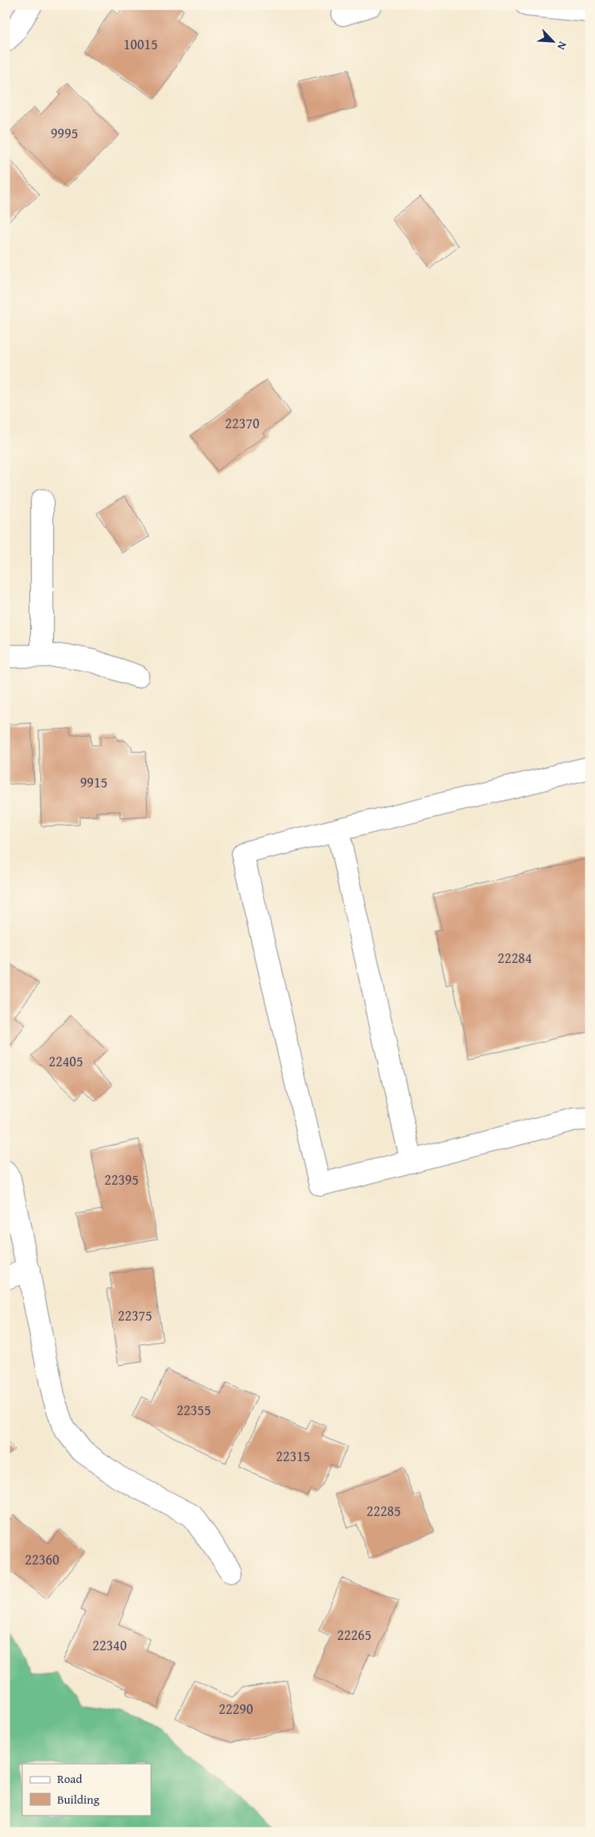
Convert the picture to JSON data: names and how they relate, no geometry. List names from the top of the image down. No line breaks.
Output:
{"house_numbers":["10015","9995","22370","9915","22284","22405","22395","22375","22355","22315","22285","22360","22265","22340","22290"],"legend":["Road","Building"],"north":"bottom right"}
